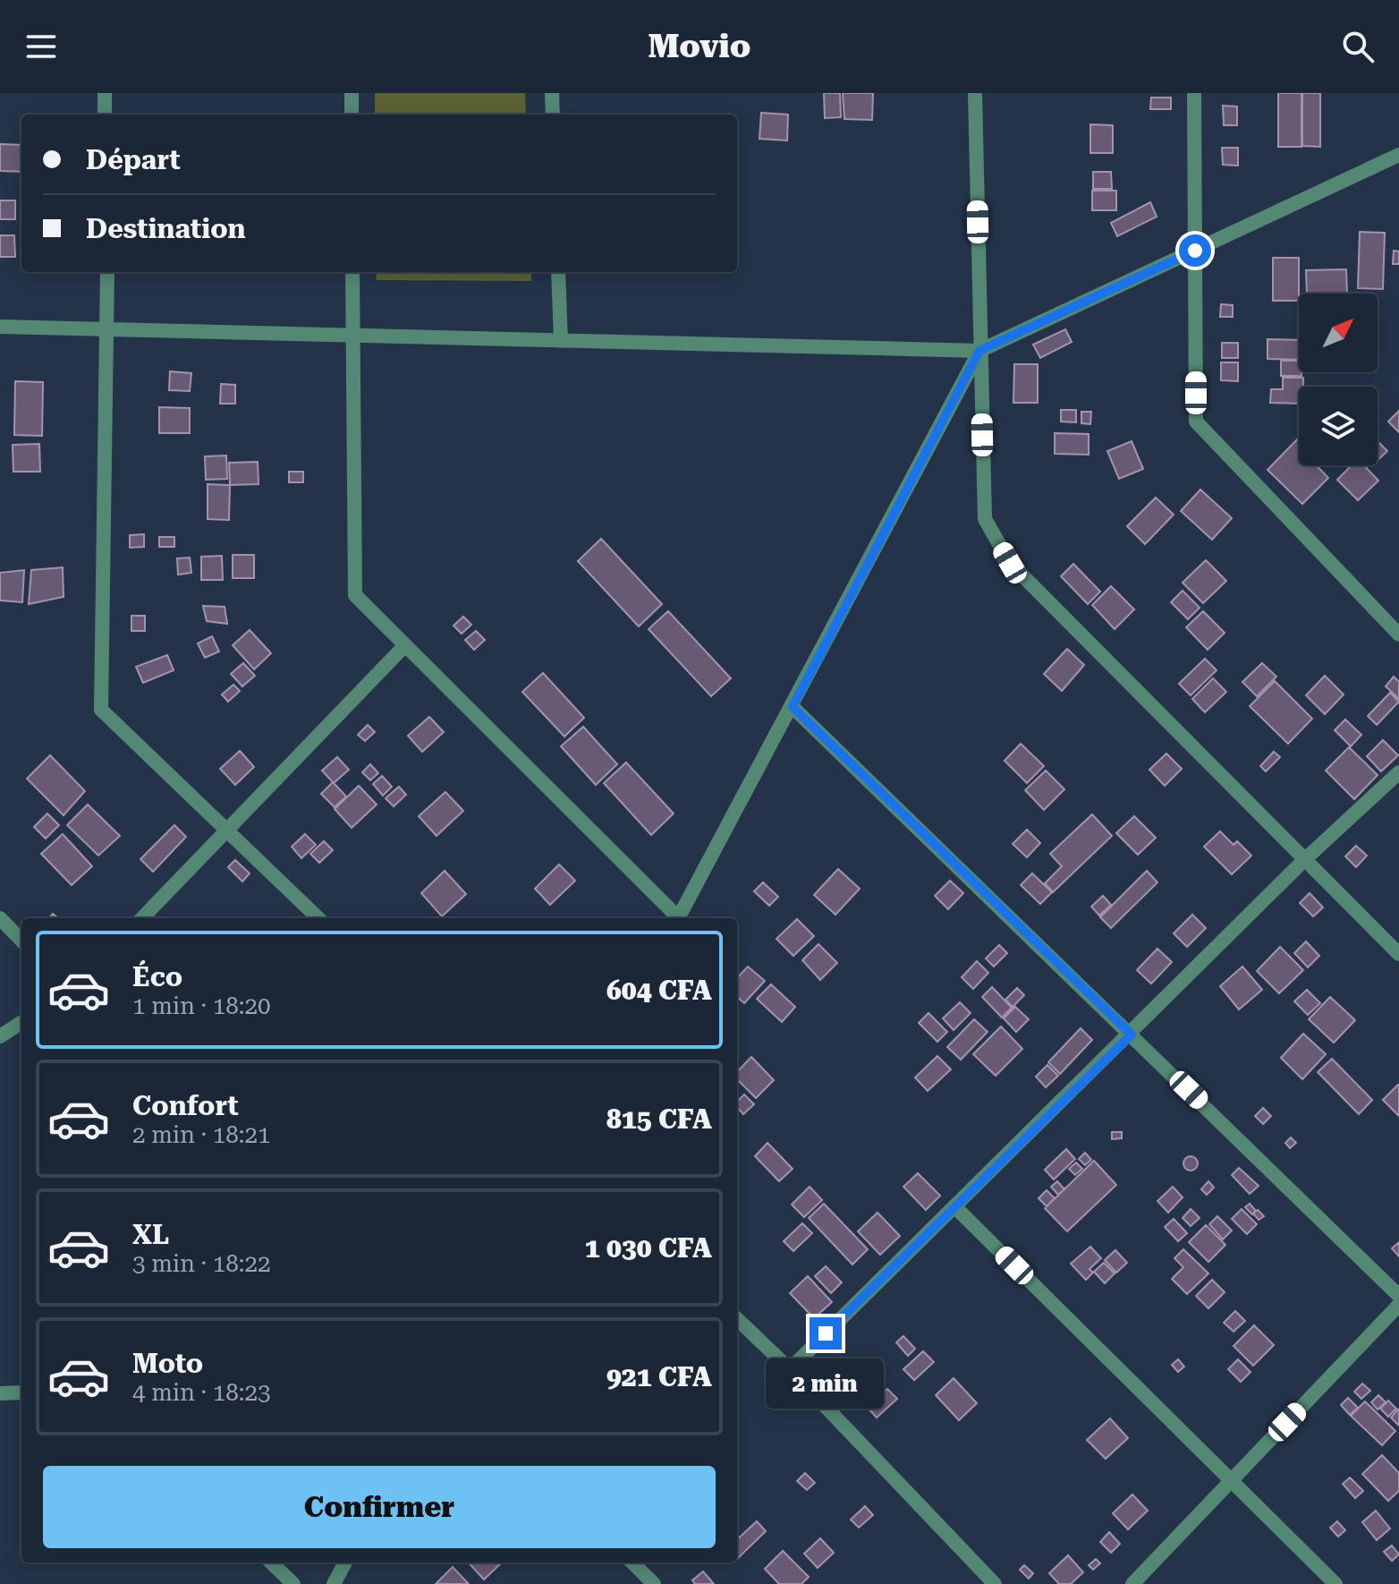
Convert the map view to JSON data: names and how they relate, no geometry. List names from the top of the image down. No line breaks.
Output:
{"north":"top right","page":{"header":"Movio","banner":["Départ","Destination"],"list":[{"name":"Éco","note":"1 min · 18:20","value":"604 CFA"},{"name":"Confort","note":"2 min · 18:21","value":"815 CFA"},{"name":"XL","note":"3 min · 18:22","value":"1 030 CFA"},{"name":"Moto","note":"4 min · 18:23","value":"921 CFA"}],"bubble":"2 min","buttons":"Confirmer"}}
